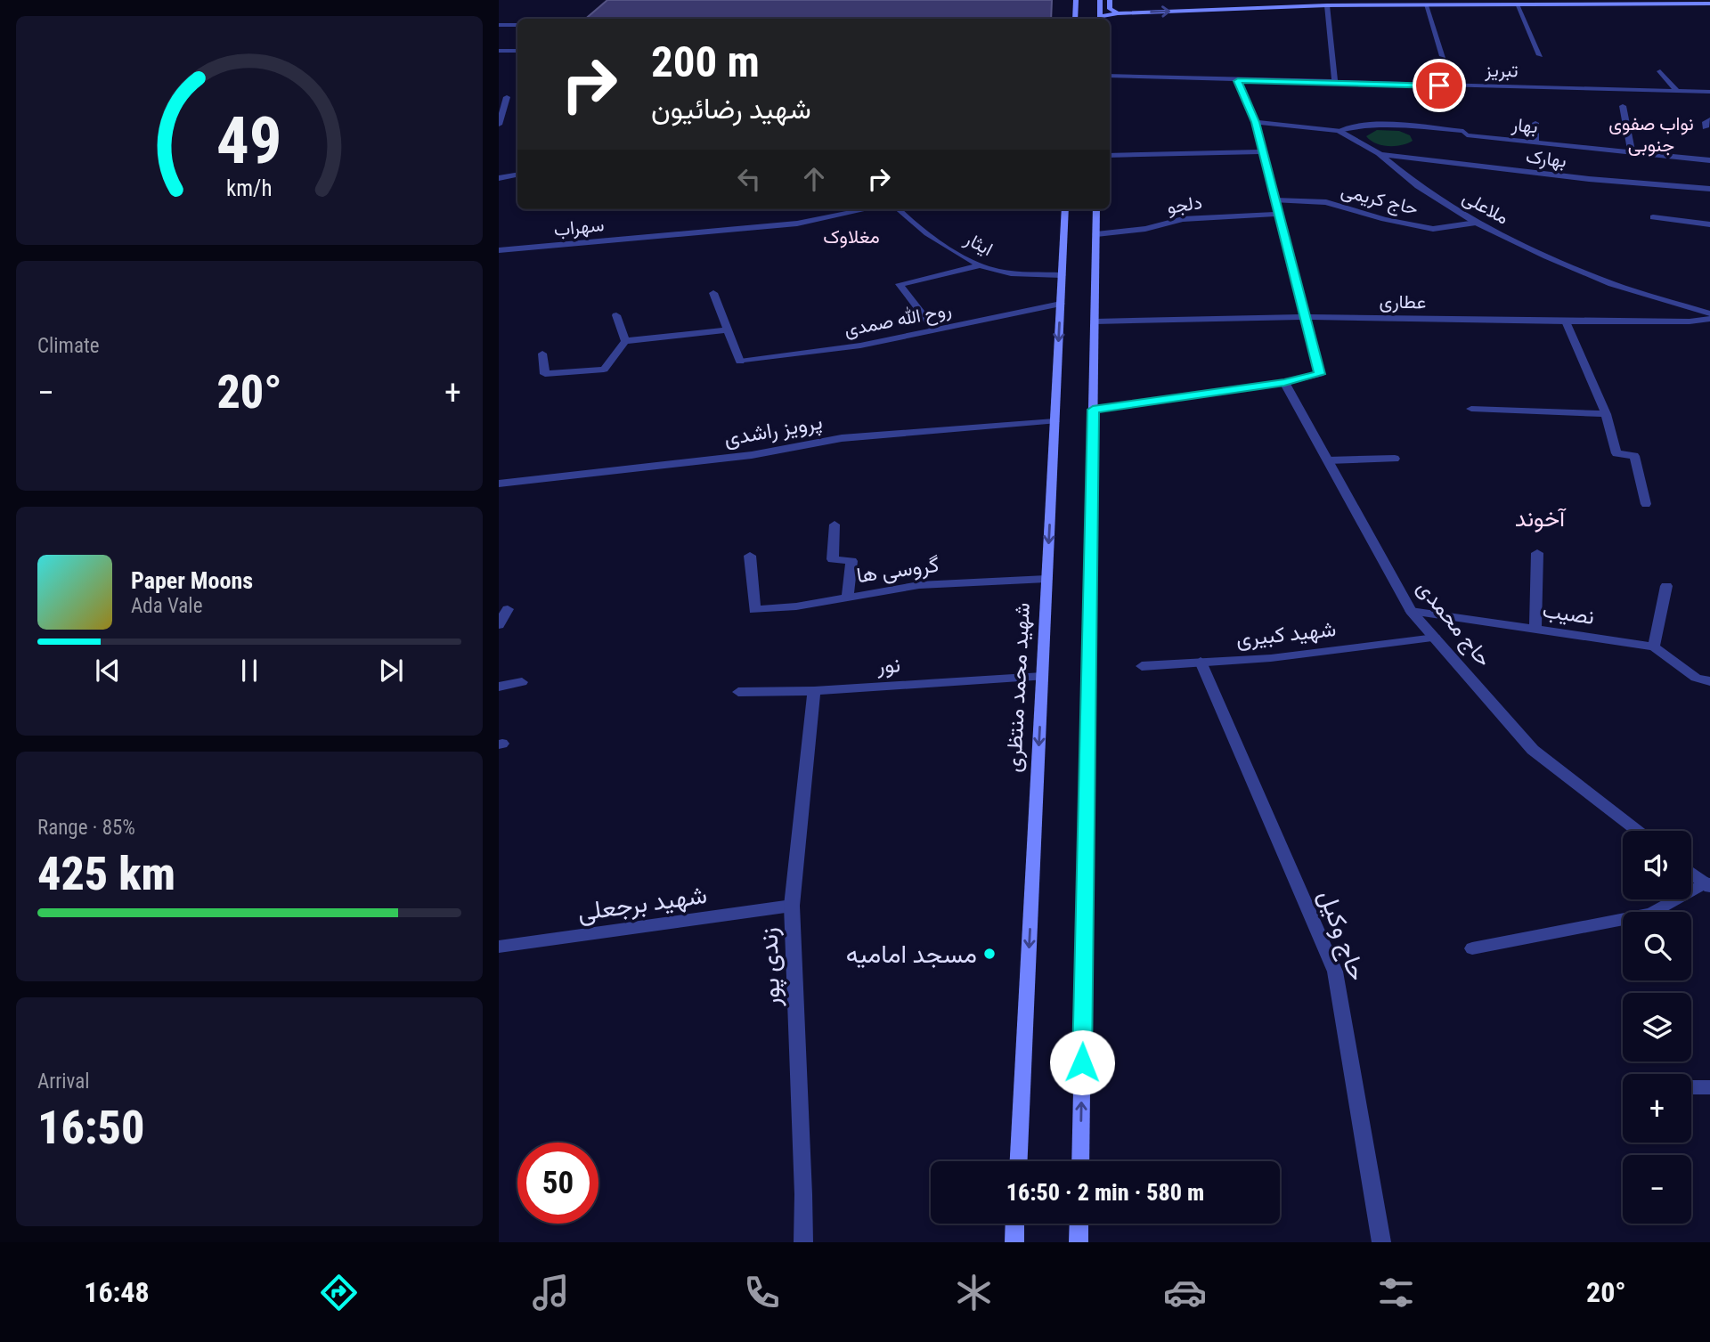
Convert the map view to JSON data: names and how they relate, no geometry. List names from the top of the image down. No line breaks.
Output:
{"streets":{"main road":["شهید محمد منتظری"],"street":["تبریز","بهار","بهارک","حاج کریمی","دلجو","ملاعلی","سهراب","ایثار","عطاری","روح الله صمدی","پرویز راشدی","گروسی ها","نصیب","حاج محمدی","شهید کبیری","نور","شهید برجعلی","حاج وکیل","زندی پور"]},"crossings":[["بهار","ملاعلی"],["بهارک","ملاعلی"],["حاج کریمی","ملاعلی"],["ملاعلی","عطاری"],["ایثار","شهید محمد منتظری"],["روح الله صمدی","شهید محمد منتظری"],["پرویز راشدی","شهید محمد منتظری"],["گروسی ها","شهید محمد منتظری"],["نصیب","حاج محمدی"],["حاج محمدی","شهید کبیری"],["شهید کبیری","حاج وکیل"],["نور","شهید محمد منتظری"],["نور","زندی پور"],["شهید برجعلی","زندی پور"]],"districts":["نواب صفوی جنوبی","مغلاوک","آخوند"],"places":["مسجد امامیه"],"page":{"turn":["200 m","شهید رضائیون"],"tile":["Climate",["Range · 85%","425 km"],["Arrival","16:50"]],"heat":["−","20°","+"],"song":["Paper Moons","Ada Vale"],"map_buttons":["+","−"],"limit":"50","trip":"16:50 · 2 min · 580 m","tabs":["16:48","20°"],"gauge":["49","km/h"]}}
